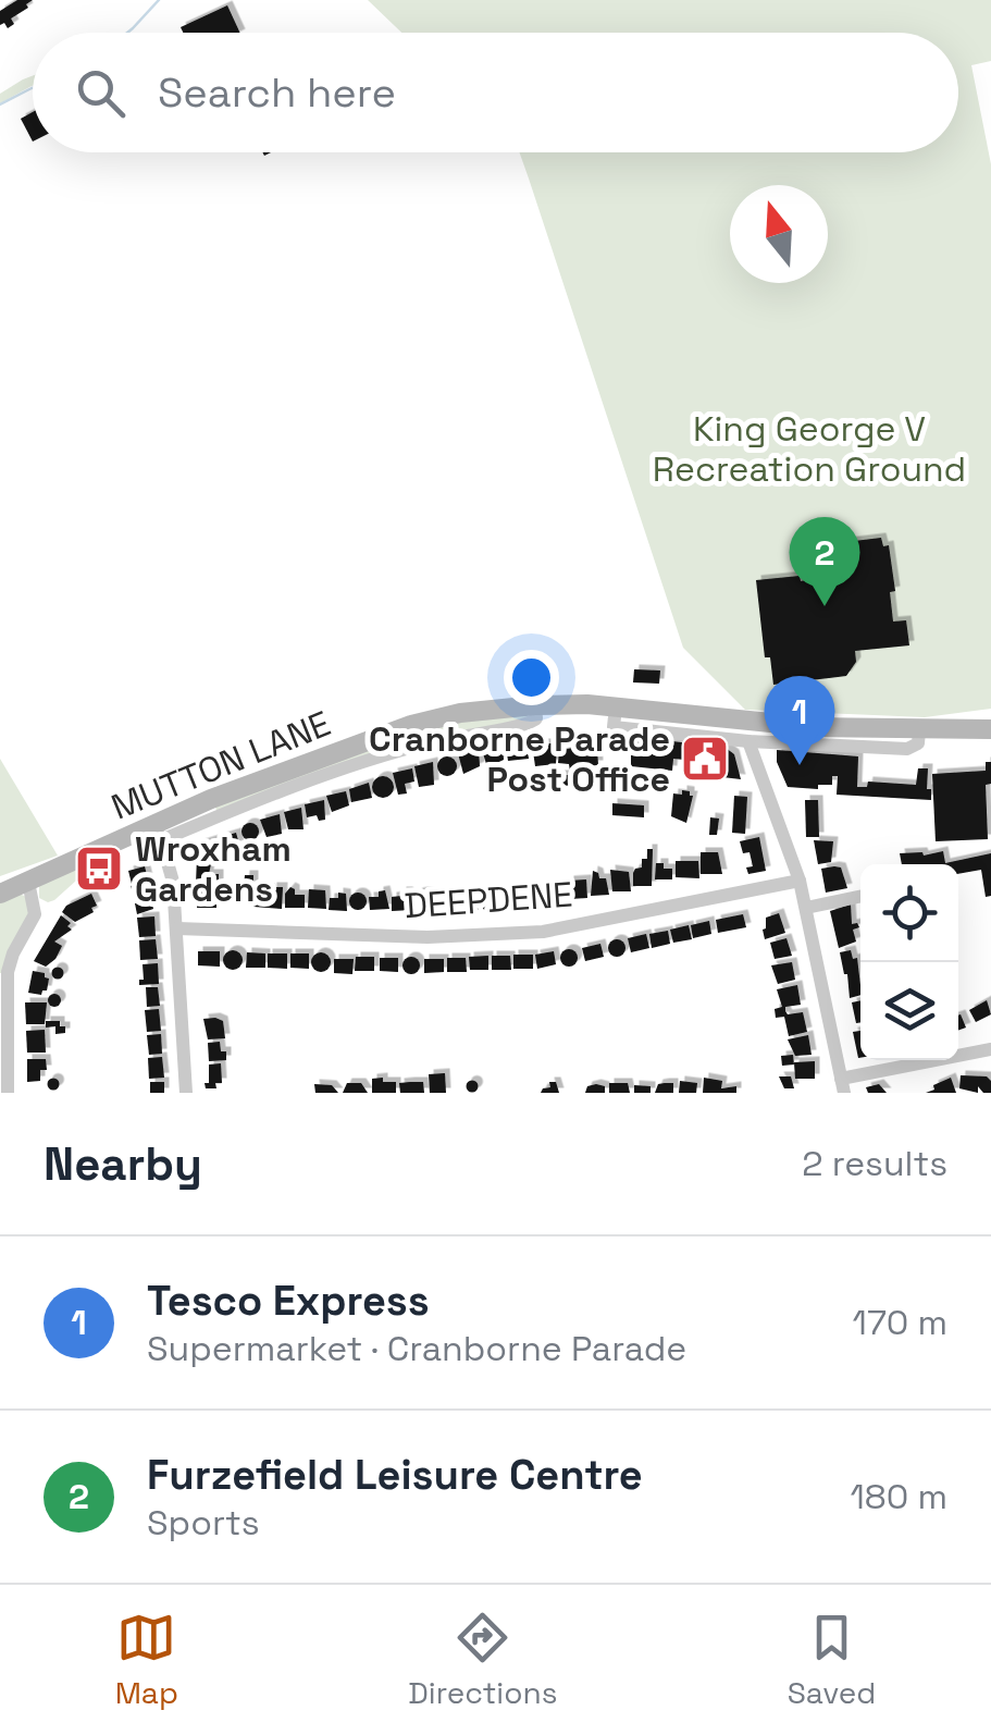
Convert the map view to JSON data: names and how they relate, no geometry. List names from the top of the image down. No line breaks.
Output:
{"streets":{"main road":["MUTTON LANE"],"street":["DEEPDENE"]},"parks":["King George V Recreation Ground"],"places":{"public building":["Cranborne Parade Post Office"],"bus stop":["Wroxham Gardens"]},"north":"top","page":{"search":"Search here","pins":["2","1"],"heading":["Nearby","2 results"],"list":[{"mark":"1","name":"Tesco Express","note":"Supermarket · Cranborne Parade","value":"170 m"},{"mark":"2","name":"Furzefield Leisure Centre","note":"Sports","value":"180 m"}],"nav":["Map","Directions","Saved"]}}
